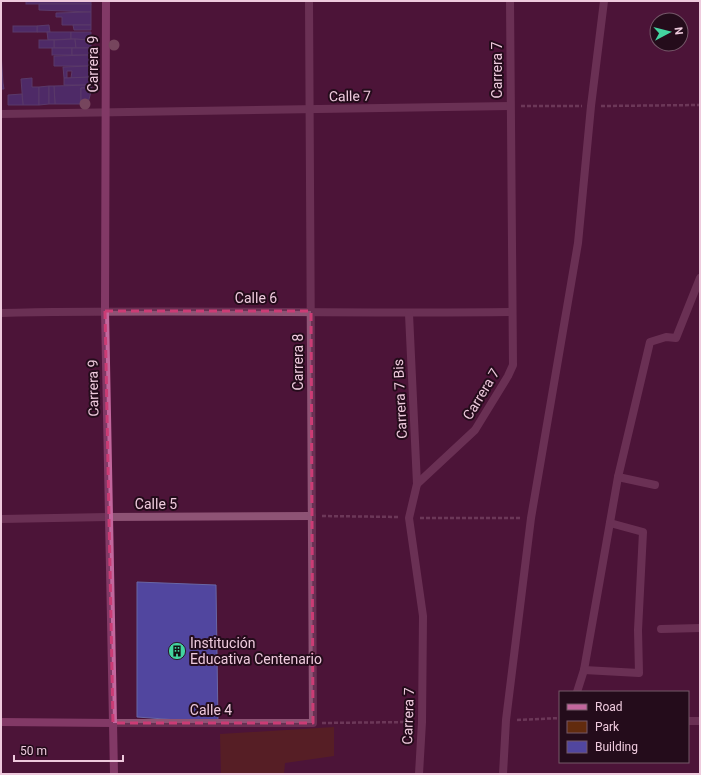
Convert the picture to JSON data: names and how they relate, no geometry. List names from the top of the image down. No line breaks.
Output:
{"streets":{"main road":["Carrera 9","Calle 4"],"street":["Carrera 7","Calle 7","Calle 6","Carrera 8","Carrera 7 Bis","Calle 5"]},"crossings":[["Carrera 9","Calle 7"],["Carrera 9","Calle 6"],["Carrera 9","Calle 5"],["Carrera 9","Calle 4"],["Carrera 7","Calle 7"],["Carrera 7","Calle 6"],["Carrera 7","Carrera 7 Bis"],["Calle 7","Carrera 8"],["Calle 6","Carrera 8"],["Calle 6","Carrera 7 Bis"],["Carrera 8","Calle 5"],["Carrera 8","Calle 4"]],"places":{"building":["Institución Educativa Centenario"]},"legend":["Road","Park","Building"],"scale_bar":"50 m","north":"right"}
